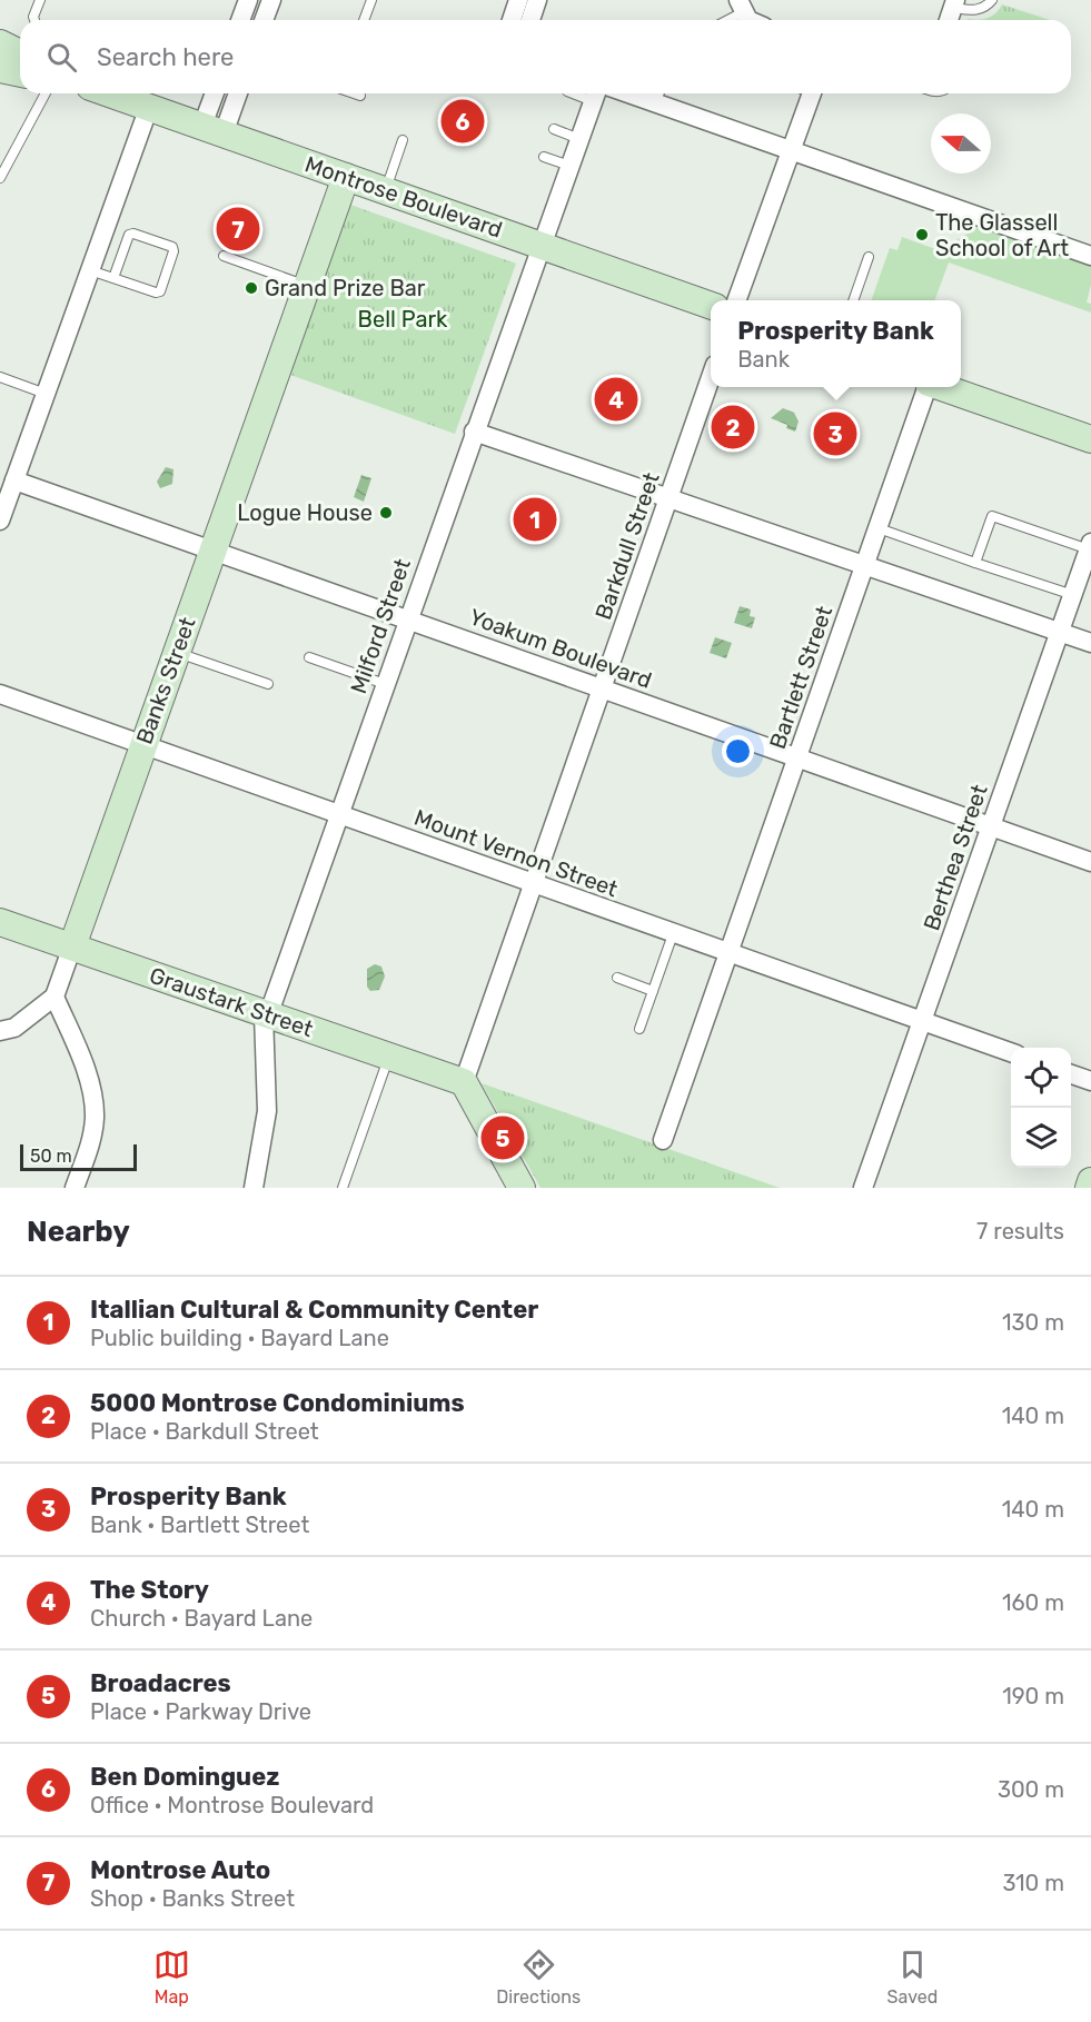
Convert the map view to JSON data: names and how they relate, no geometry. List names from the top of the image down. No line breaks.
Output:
{"streets":{"street":["Montrose Boulevard","Barkdull Street","Milford Street","Yoakum Boulevard","Bartlett Street","Banks Street","Mount Vernon Street","Berthea Street","Graustark Street"]},"crossings":[["Montrose Boulevard","Milford Street"],["Montrose Boulevard","Banks Street"],["Barkdull Street","Yoakum Boulevard"],["Barkdull Street","Mount Vernon Street"],["Barkdull Street","Graustark Street"],["Milford Street","Yoakum Boulevard"],["Milford Street","Mount Vernon Street"],["Milford Street","Graustark Street"],["Yoakum Boulevard","Bartlett Street"],["Yoakum Boulevard","Banks Street"],["Yoakum Boulevard","Berthea Street"],["Bartlett Street","Mount Vernon Street"],["Banks Street","Mount Vernon Street"],["Banks Street","Graustark Street"],["Mount Vernon Street","Berthea Street"]],"parks":["Bell Park"],"places":["The Glassell School of Art","Grand Prize Bar","Logue House"],"scale_bar":"50 m","north":"left","page":{"search":"Search here","pins":["6","7","4","2","3","1","5"],"popup":["Prosperity Bank","Bank"],"scale":"50 m","heading":["Nearby","7 results"],"list":[{"mark":"1","name":"Itallian Cultural & Community Center","note":"Public building · Bayard Lane","value":"130 m"},{"mark":"2","name":"5000 Montrose Condominiums","note":"Place · Barkdull Street","value":"140 m"},{"mark":"3","name":"Prosperity Bank","note":"Bank · Bartlett Street","value":"140 m"},{"mark":"4","name":"The Story","note":"Church · Bayard Lane","value":"160 m"},{"mark":"5","name":"Broadacres","note":"Place · Parkway Drive","value":"190 m"},{"mark":"6","name":"Ben Dominguez","note":"Office · Montrose Boulevard","value":"300 m"},{"mark":"7","name":"Montrose Auto","note":"Shop · Banks Street","value":"310 m"}],"nav":["Map","Directions","Saved"]}}
